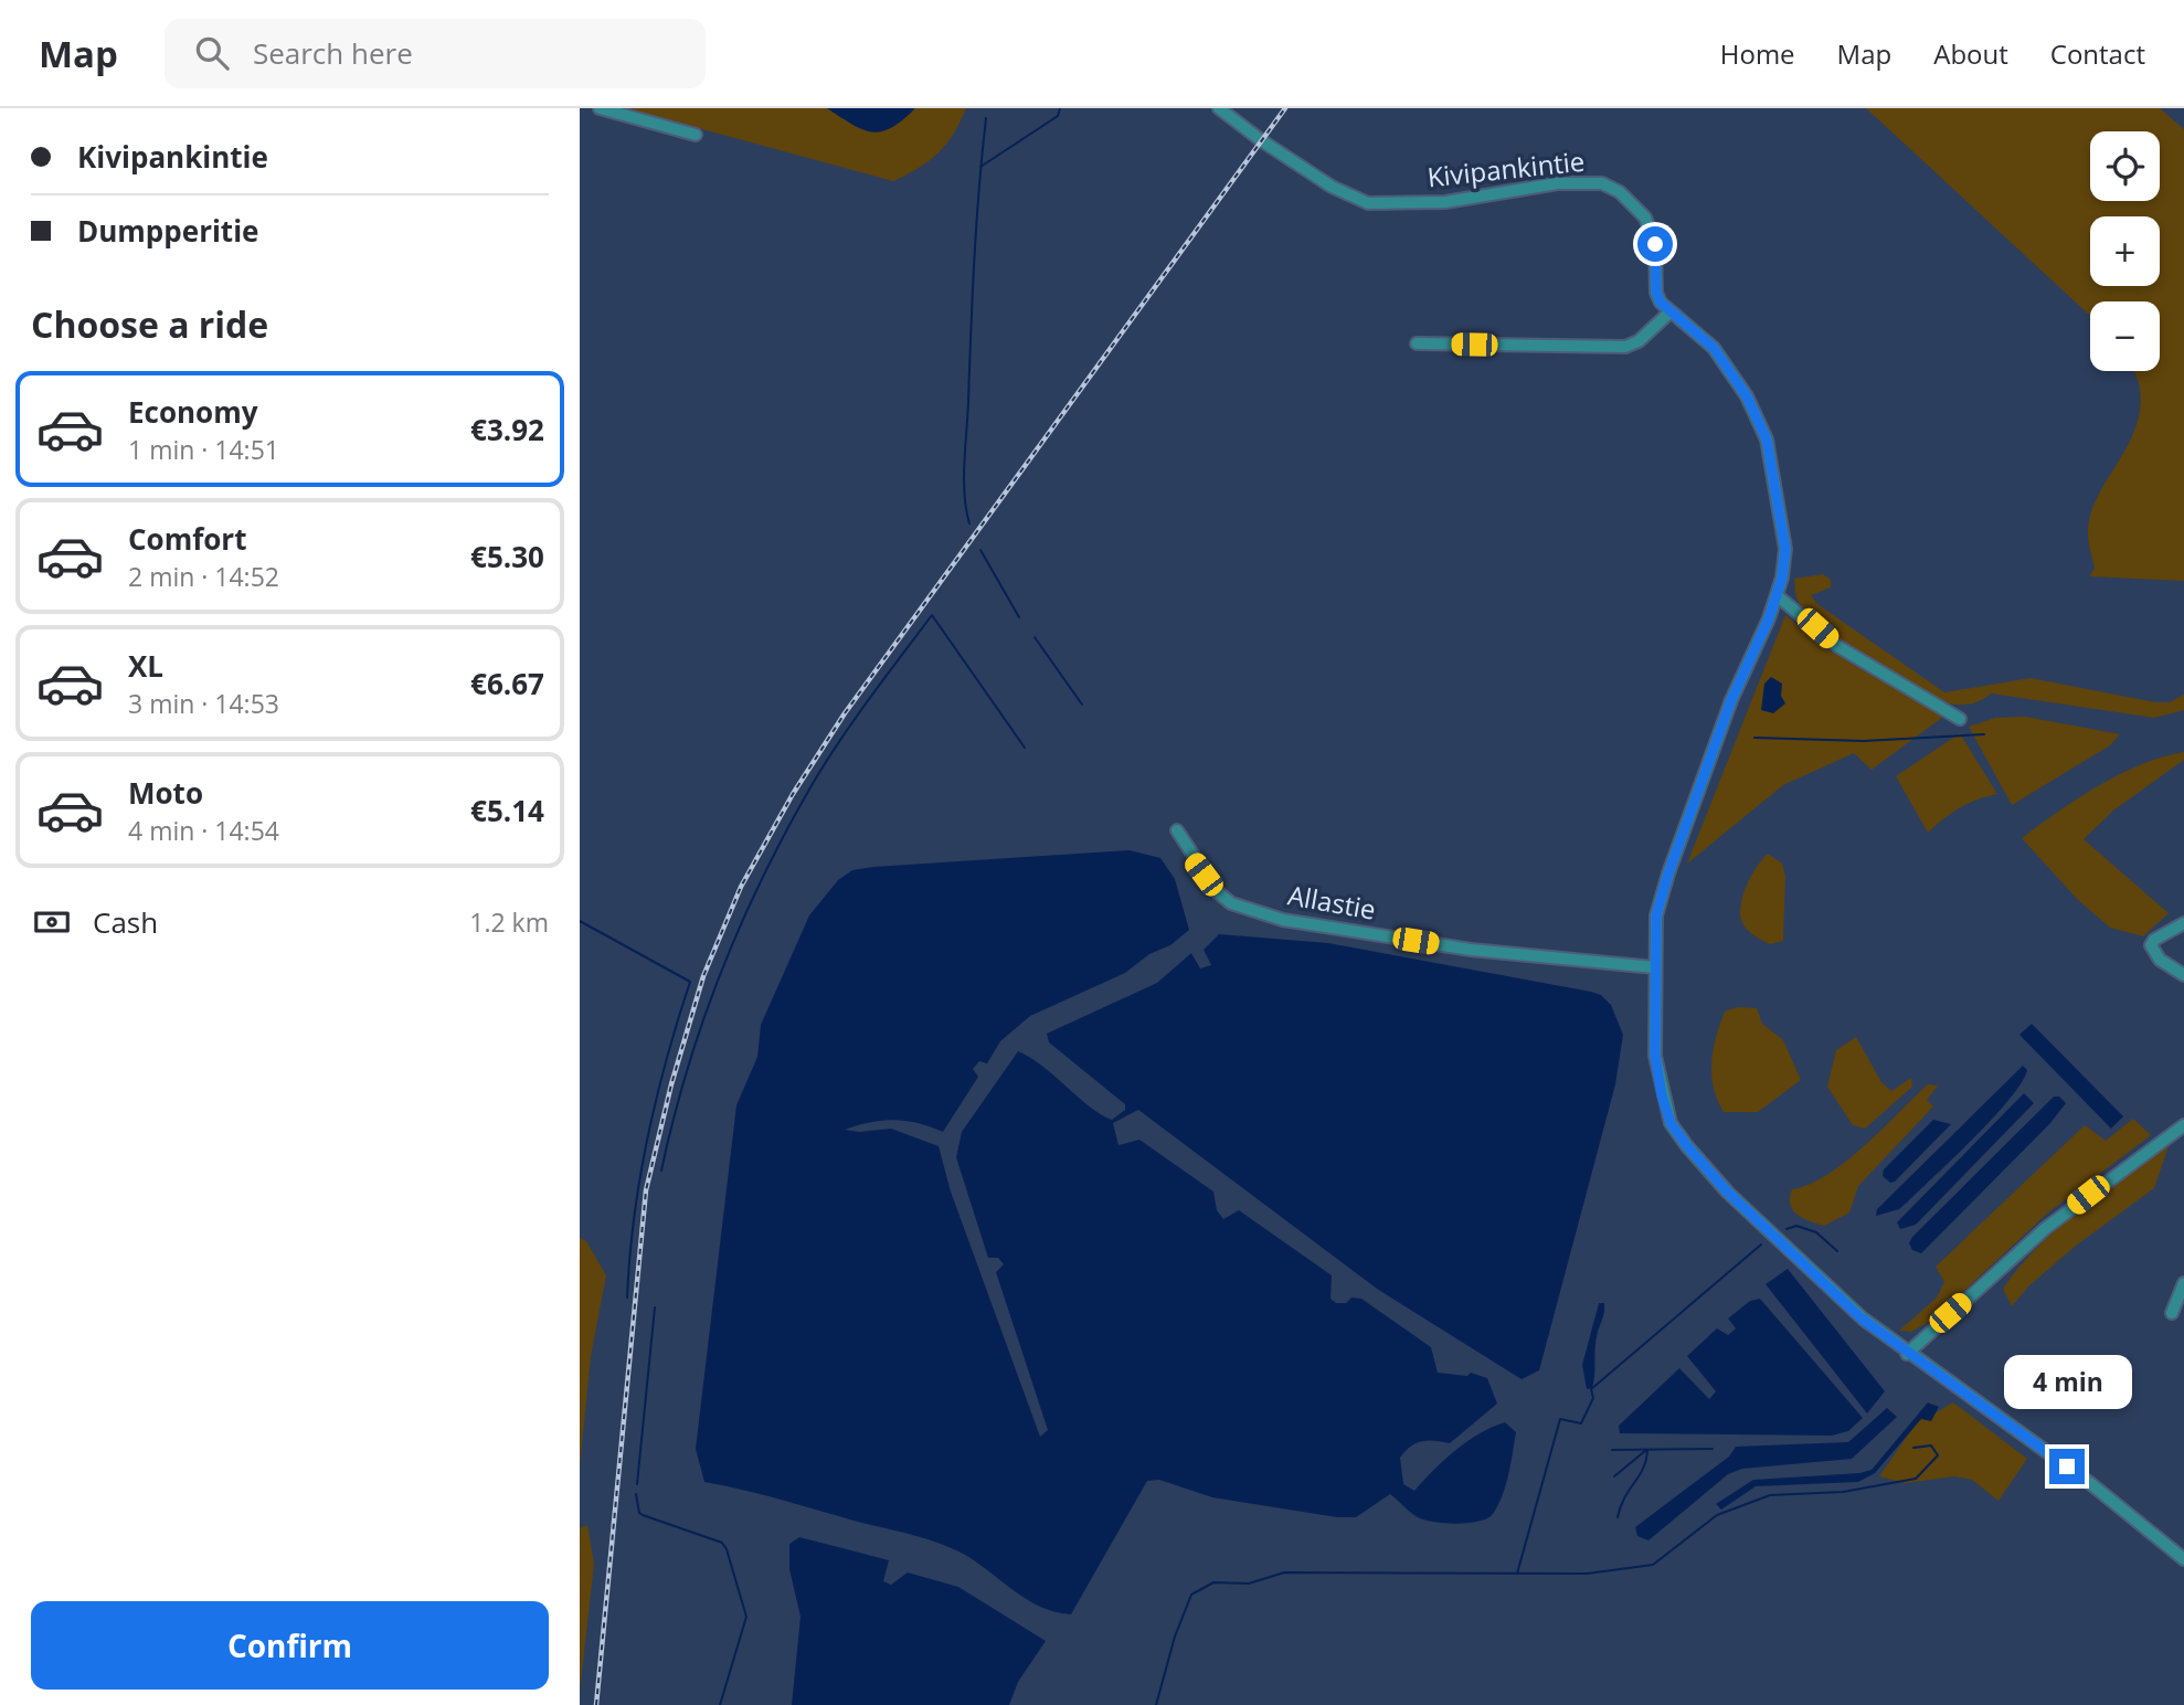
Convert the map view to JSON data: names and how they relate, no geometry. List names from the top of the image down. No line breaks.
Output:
{"streets":{"street":["Kivipankintie","Allastie"]},"crossings":[["Kivipankintie","Allastie"]],"page":{"header":"Map","search":"Search here","nav":["Home","Map","About","Contact"],"banner":["Kivipankintie","Dumpperitie"],"map_buttons":["+","−"],"heading":"Choose a ride","list":[{"name":"Economy","note":"1 min · 14:51","value":"€3.92"},{"name":"Comfort","note":"2 min · 14:52","value":"€5.30"},{"name":"XL","note":"3 min · 14:53","value":"€6.67"},{"name":"Moto","note":"4 min · 14:54","value":"€5.14"}],"pay":["Cash","1.2 km"],"bubble":"4 min","buttons":"Confirm"}}
